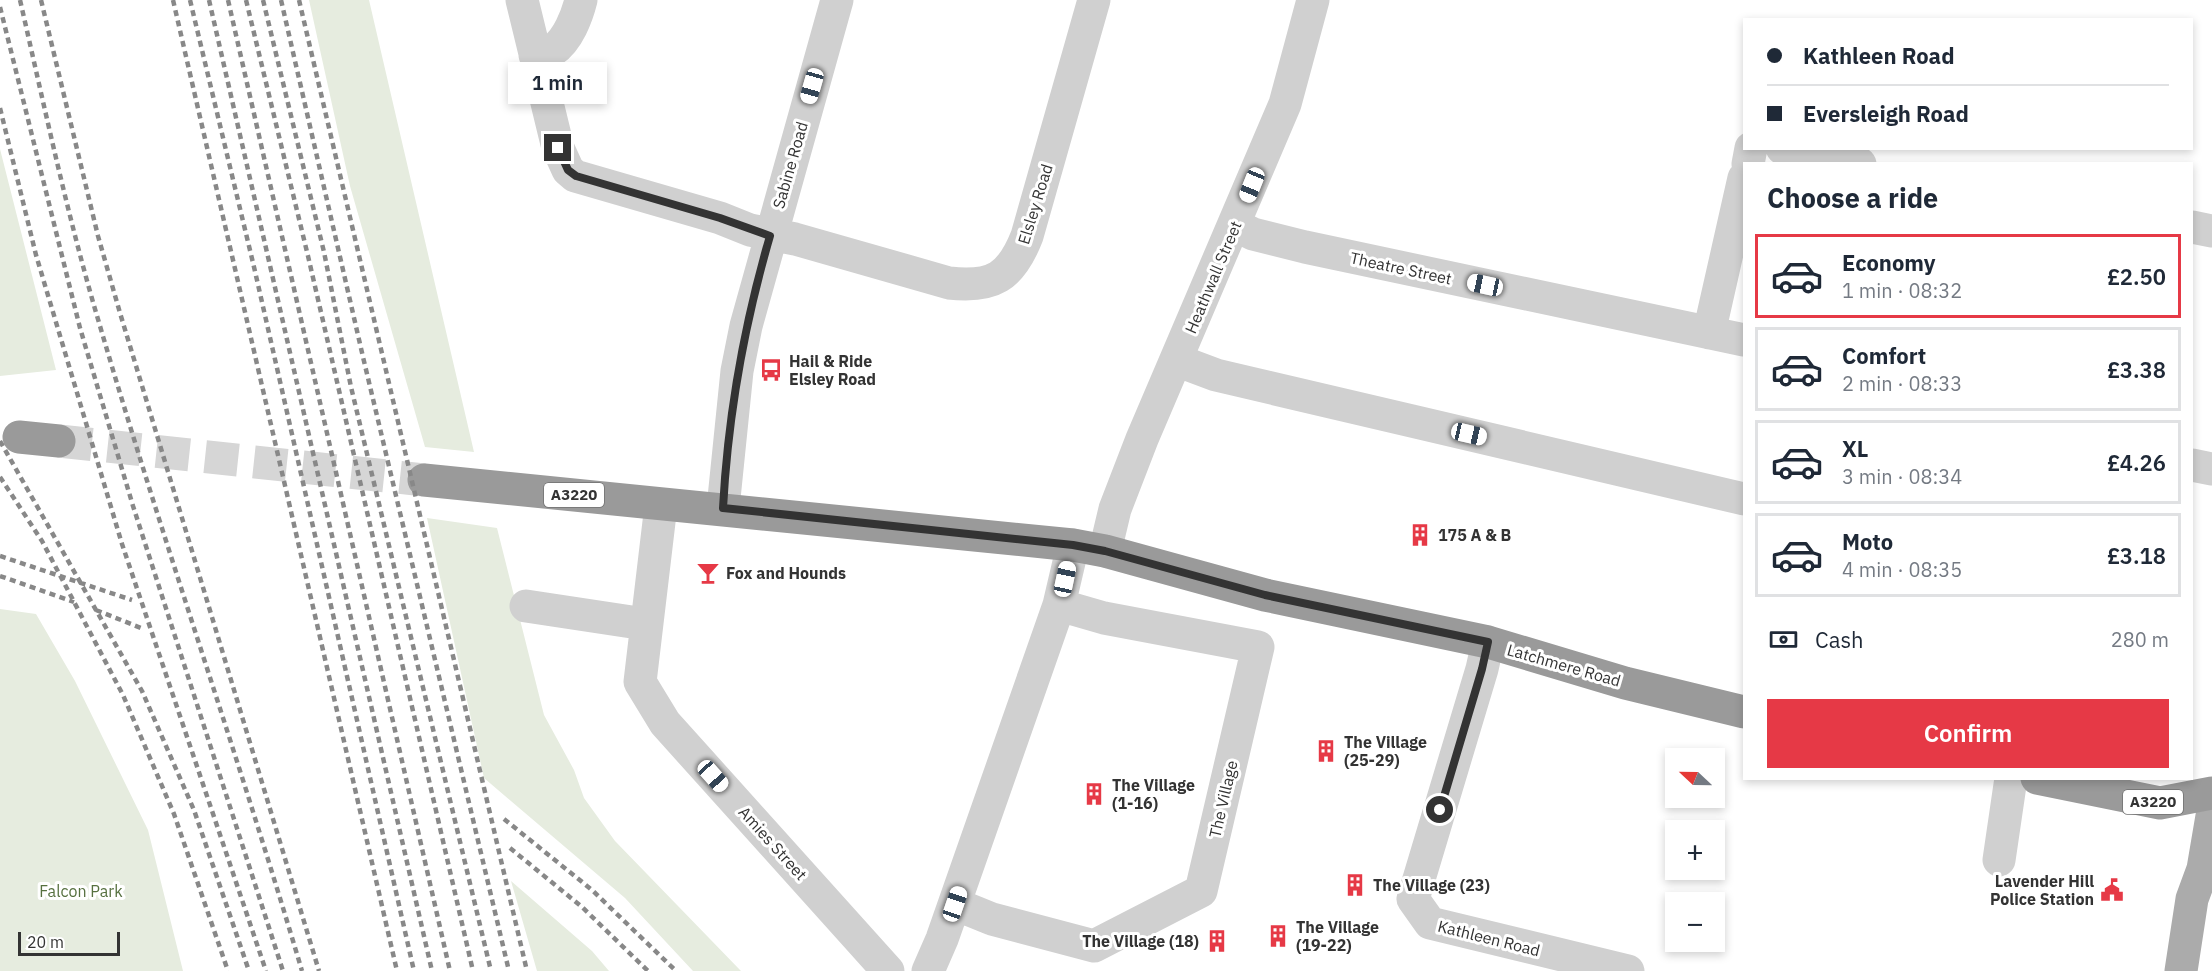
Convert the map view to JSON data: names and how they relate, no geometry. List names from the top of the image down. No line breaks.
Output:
{"streets":{"highway":["A3220","Latchmere Road"],"street":["Sabine Road","Elsley Road","Theatre Street","Heathwall Street","The Village","Amies Street","Kathleen Road"]},"crossings":[["Sabine Road","Elsley Road"],["Sabine Road","Latchmere Road"],["Theatre Street","Heathwall Street"],["Heathwall Street","Latchmere Road"],["Latchmere Road","Amies Street"],["Latchmere Road","Kathleen Road"]],"parks":["Falcon Park"],"places":{"bus stop":["Hail & Ride Elsley Road"],"building":["175 A & B","The Village (25-29)","The Village (1-16)","The Village (23)","The Village (19-22)","The Village (18)"],"bar":["Fox and Hounds"],"public building":["Lavender Hill Police Station"]},"scale_bar":"20 m","north":"left","page":{"banner":["Kathleen Road","Eversleigh Road"],"bubble":"1 min","heading":"Choose a ride","list":[{"name":"Economy","note":"1 min · 08:32","value":"£2.50"},{"name":"Comfort","note":"2 min · 08:33","value":"£3.38"},{"name":"XL","note":"3 min · 08:34","value":"£4.26"},{"name":"Moto","note":"4 min · 08:35","value":"£3.18"}],"pay":["Cash","280 m"],"buttons":"Confirm","map_buttons":["+","−"],"scale":"20 m"}}
